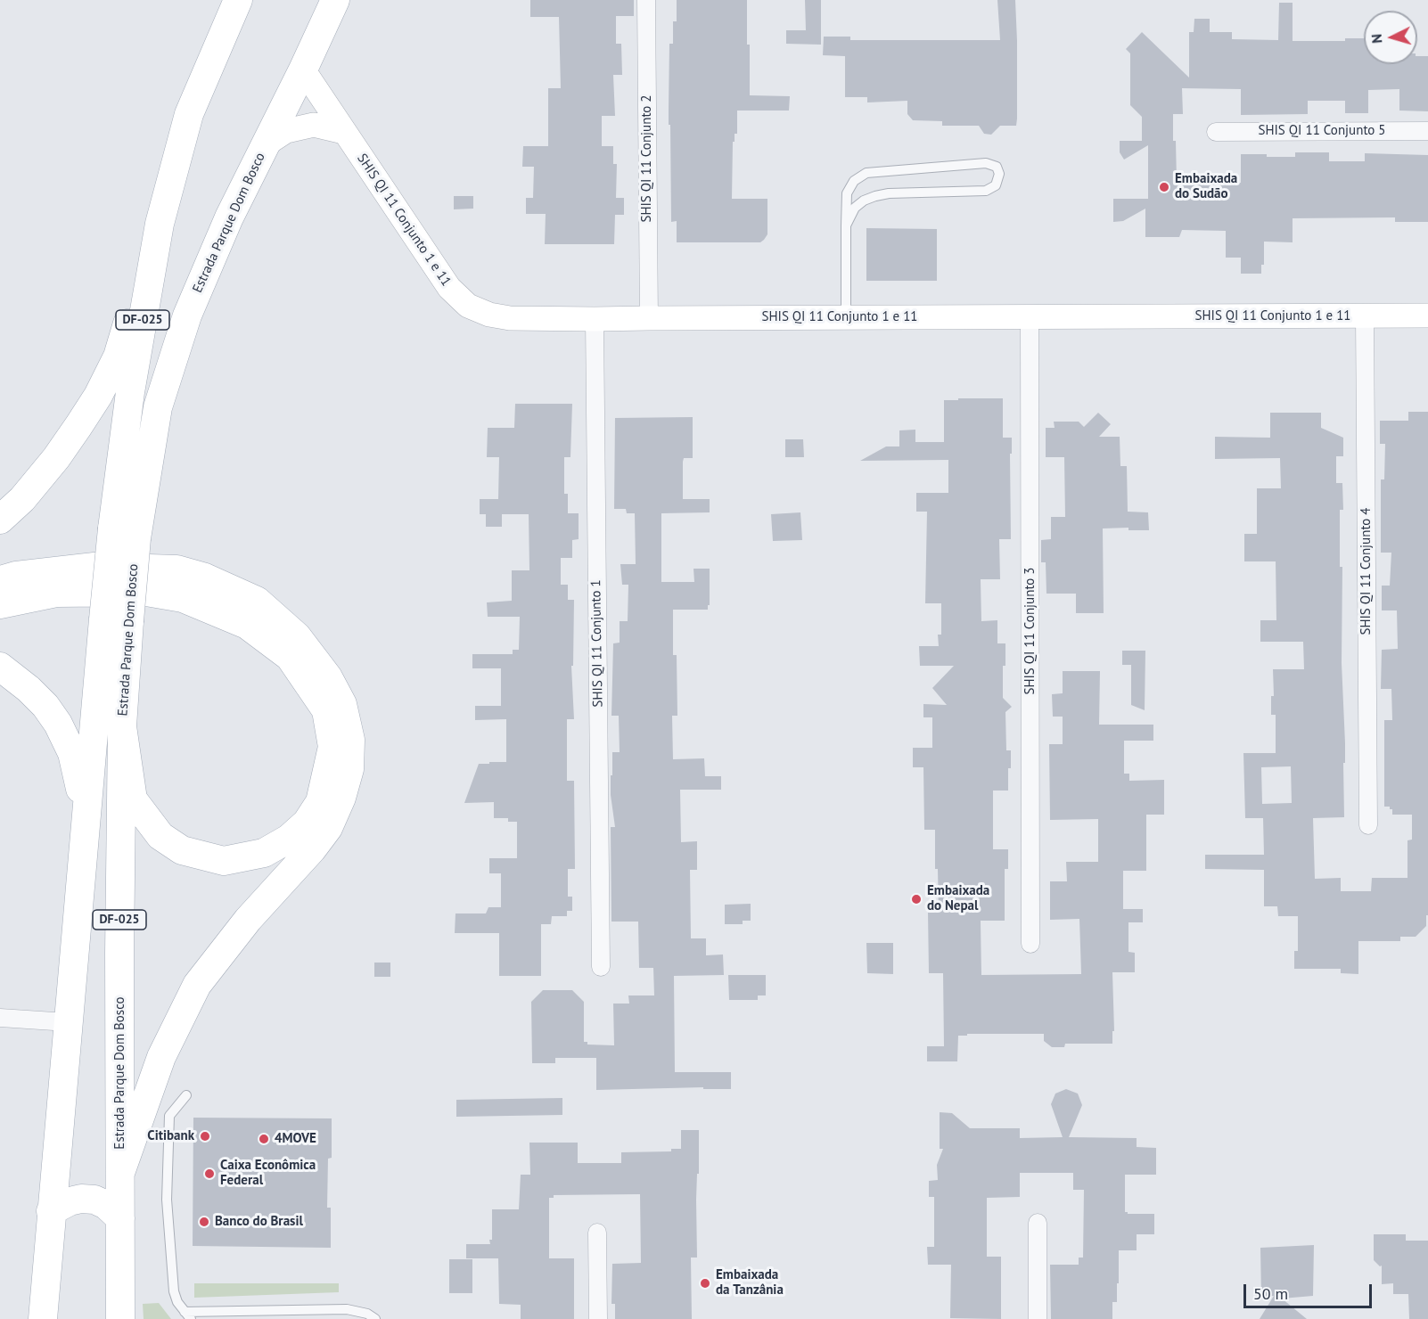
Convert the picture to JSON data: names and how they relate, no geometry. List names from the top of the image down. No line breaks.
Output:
{"streets":{"main road":["Estrada Parque Dom Bosco","DF-025"],"street":["SHIS QI 11 Conjunto 5","SHIS QI 11 Conjunto 2","SHIS QI 11 Conjunto 1 e 11","SHIS QI 11 Conjunto 4","SHIS QI 11 Conjunto 3","SHIS QI 11 Conjunto 1"]},"crossings":[["SHIS QI 11 Conjunto 2","SHIS QI 11 Conjunto 1 e 11"],["SHIS QI 11 Conjunto 1 e 11","Estrada Parque Dom Bosco"],["SHIS QI 11 Conjunto 1 e 11","SHIS QI 11 Conjunto 4"],["SHIS QI 11 Conjunto 1 e 11","SHIS QI 11 Conjunto 3"],["SHIS QI 11 Conjunto 1 e 11","SHIS QI 11 Conjunto 1"]],"places":["Embaixada do Sudão","Embaixada do Nepal","Citibank","4MOVE","Caixa Econômica Federal","Banco do Brasil","Embaixada da Tanzânia"],"scale_bar":"50 m","north":"left"}
